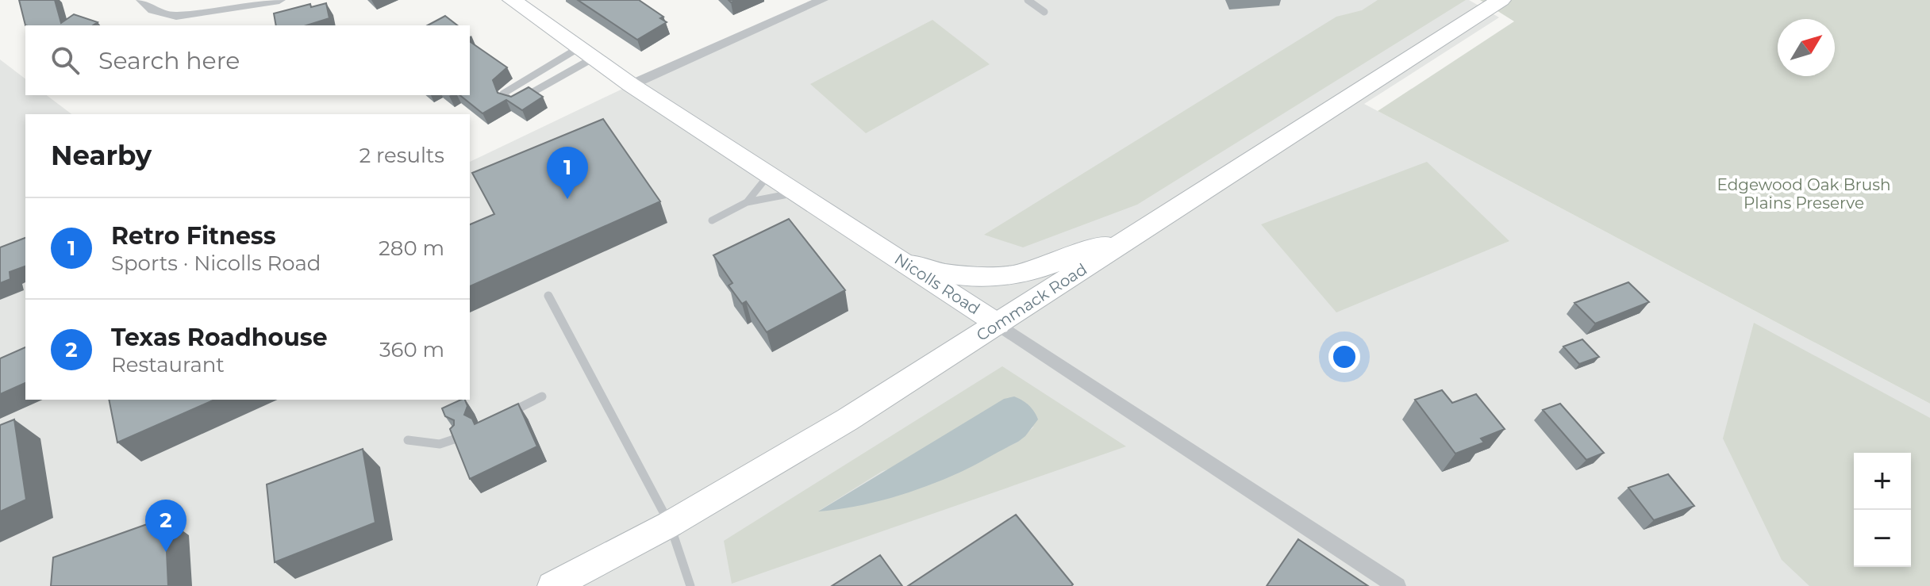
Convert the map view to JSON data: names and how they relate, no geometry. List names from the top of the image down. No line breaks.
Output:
{"streets":{"main road":["Commack Road"],"street":["Nicolls Road"]},"crossings":[["Nicolls Road","Commack Road"]],"parks":["Edgewood Oak Brush Plains Preserve"],"north":"top right","page":{"search":"Search here","heading":["Nearby","2 results"],"pins":["1","2"],"list":[{"mark":"1","name":"Retro Fitness","note":"Sports · Nicolls Road","value":"280 m"},{"mark":"2","name":"Texas Roadhouse","note":"Restaurant","value":"360 m"}],"map_buttons":["+","−"]}}
